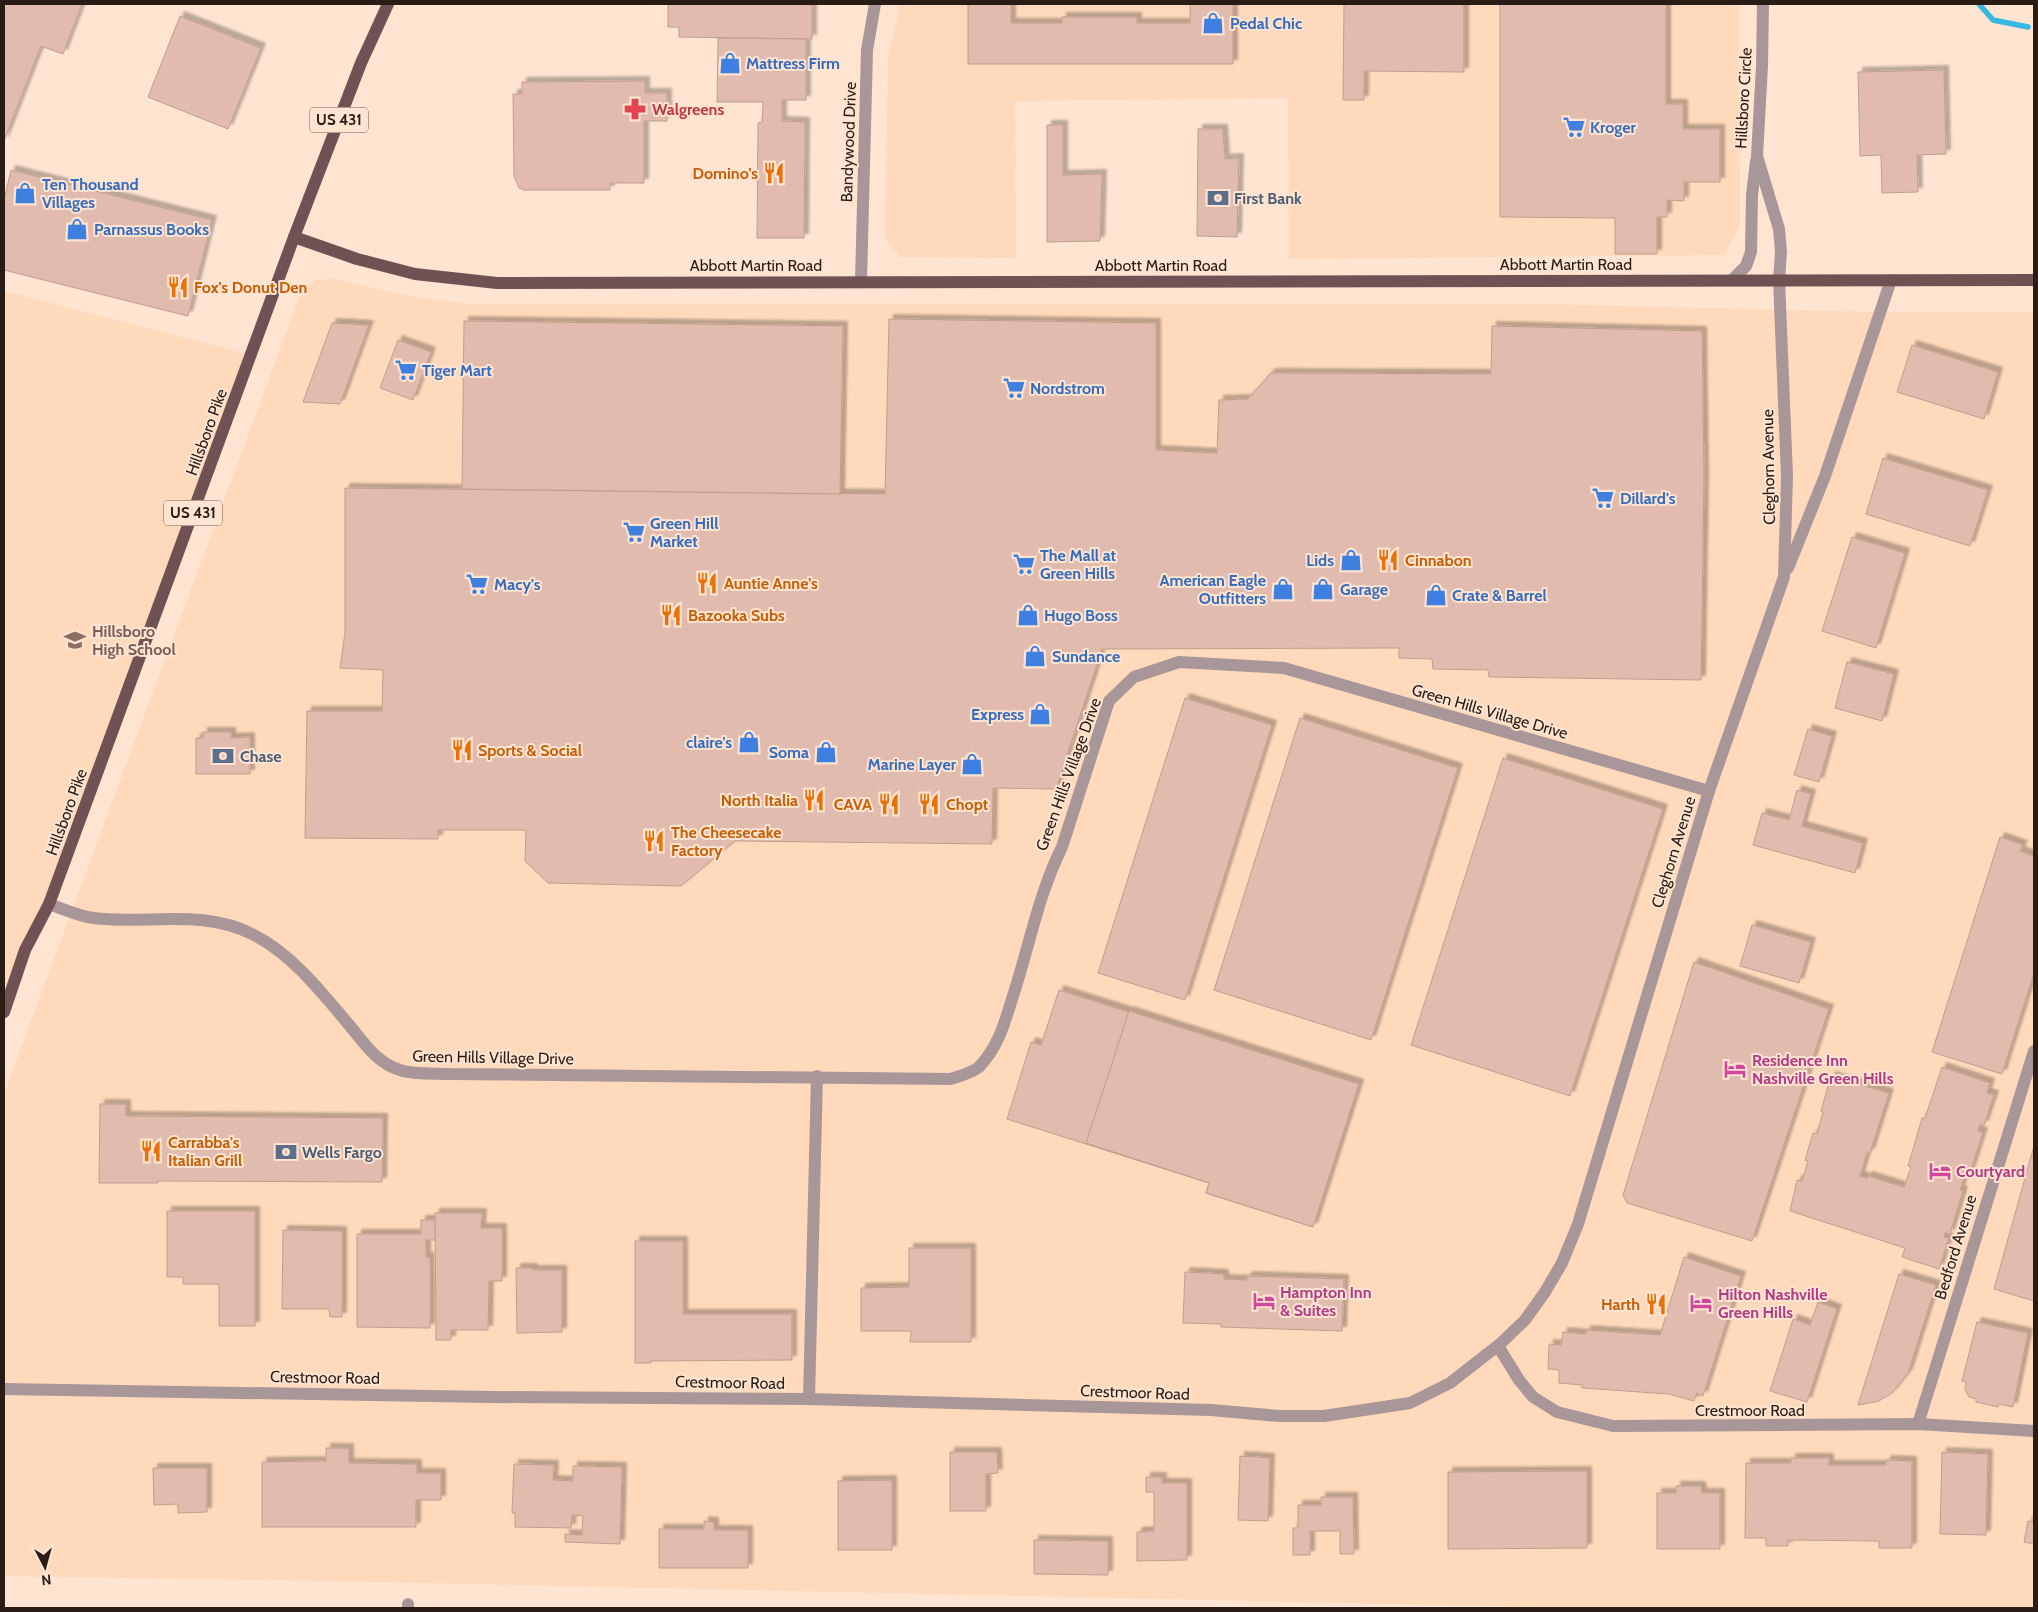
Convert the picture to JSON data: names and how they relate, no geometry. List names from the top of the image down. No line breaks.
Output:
{"streets":{"main road":["US 431","Abbott Martin Road","Hillsboro Pike"],"street":["Hillsboro Circle","Bandywood Drive","Cleghorn Avenue","Green Hills Village Drive","Bedford Avenue","Crestmoor Road"]},"crossings":[["Hillsboro Circle","Abbott Martin Road"],["Hillsboro Circle","Cleghorn Avenue"],["Bandywood Drive","Abbott Martin Road"],["Abbott Martin Road","Hillsboro Pike"],["Abbott Martin Road","Cleghorn Avenue"],["Hillsboro Pike","Green Hills Village Drive"],["Cleghorn Avenue","Green Hills Village Drive"],["Cleghorn Avenue","Crestmoor Road"],["Bedford Avenue","Crestmoor Road"]],"places":{"shop":["Pedal Chic","Mattress Firm","Ten Thousand Villages","Parnassus Books","Lids","American Eagle Outfitters","Garage","Crate & Barrel","Hugo Boss","Sundance","Express","claire's","Soma","Marine Layer"],"pharmacy":["Walgreens"],"supermarket":["Kroger","Tiger Mart","Nordstrom","Dillard's","Green Hill Market","The Mall at Green Hills","Macy's"],"restaurant":["Domino's","Fox's Donut Den","Cinnabon","Auntie Anne's","Bazooka Subs","Sports & Social","North Italia","CAVA","Chopt","The Cheesecake Factory","Carrabba's Italian Grill","Harth"],"bank":["First Bank","Chase","Wells Fargo"],"school or university":["Hillsboro High School"],"hotel":["Residence Inn Nashville Green Hills","Courtyard","Hampton Inn & Suites","Hilton Nashville Green Hills"]},"north":"bottom"}
